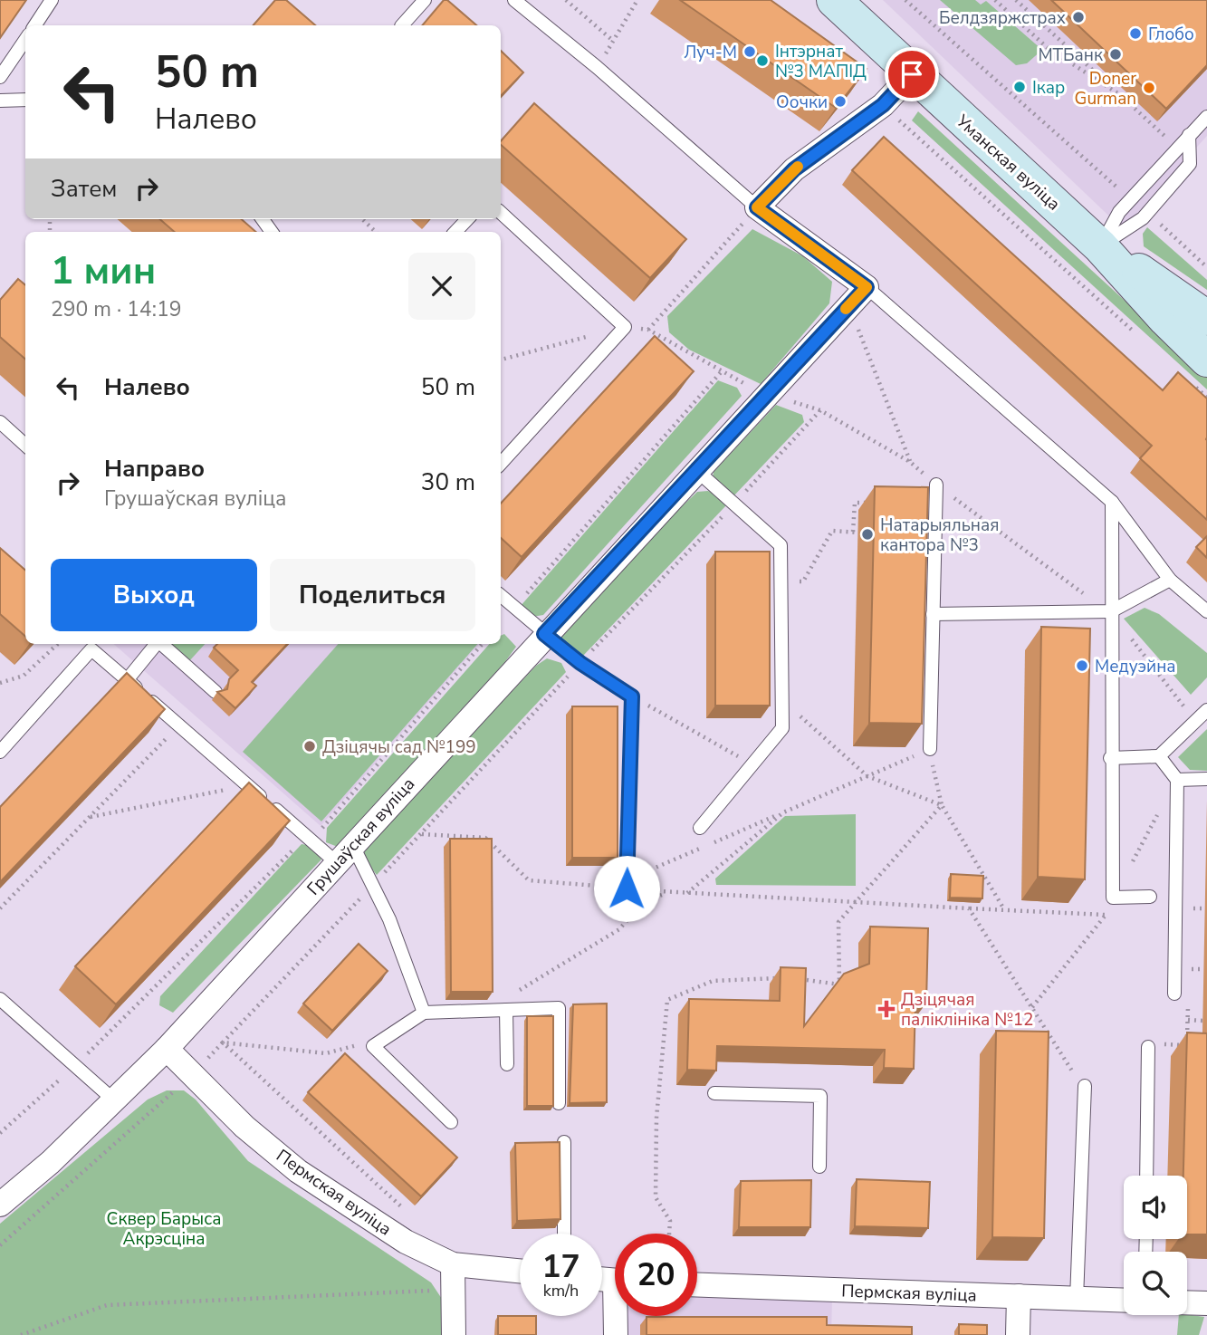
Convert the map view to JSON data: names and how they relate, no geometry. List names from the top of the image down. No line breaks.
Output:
{"streets":{"main road":["Уманская вуліца"],"street":["Грушаўская вуліца","Пермская вуліца"]},"crossings":[["Грушаўская вуліца","Пермская вуліца"]],"parks":["Сквер Барыса Акрэсціна"],"places":{"other":["Белдзяржстрах","Глобо","Луч-М","МТБанк","Інтэрнат №3 МАПІД","Ікар","Doner Gurman","Оочки","Натарыяльная кантора №3","Медуэйна","Дзіцячы сад №199"],"health":["Дзіцячая паліклініка №12"]},"page":{"turn":["50 m","Налево"],"then":"Затем","heading":["1 мин","290 m · 14:19"],"list":[{"name":"Налево","value":"50 m"},{"name":"Направо","note":"Грушаўская вуліца","value":"30 m"}],"buttons":["Выход","Поделиться"],"speed":"17 km/h","limit":"20"}}
